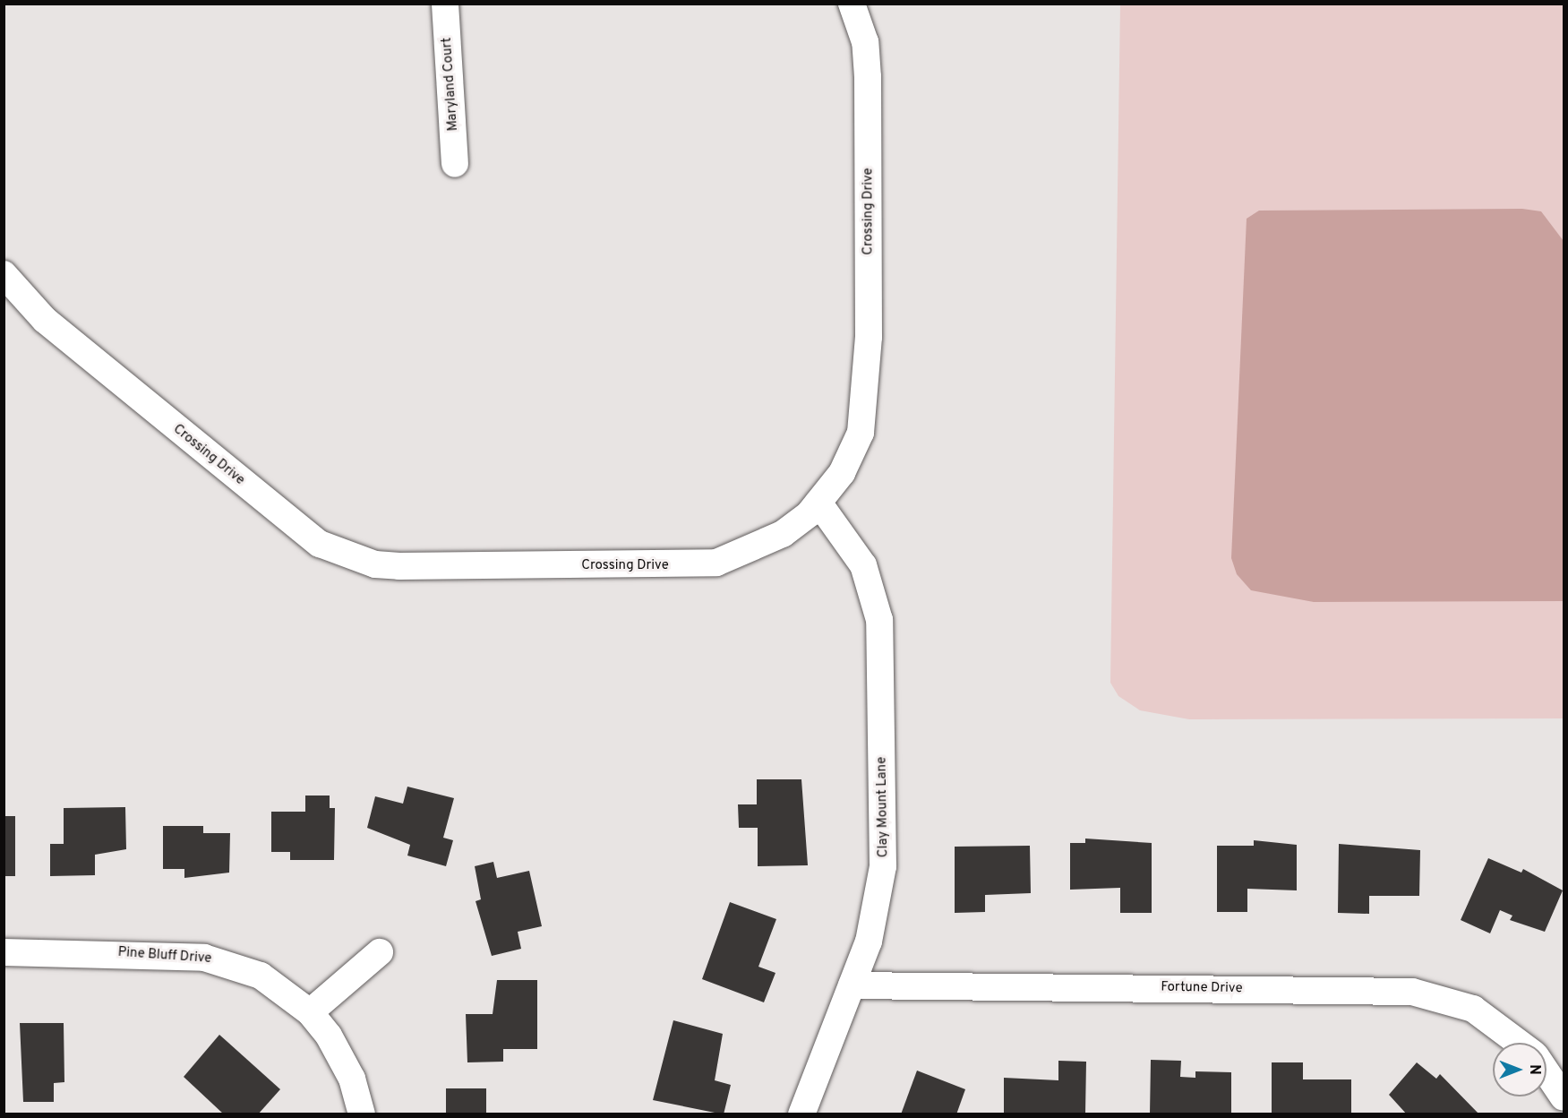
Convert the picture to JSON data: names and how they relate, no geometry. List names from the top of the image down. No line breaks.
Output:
{"streets":{"street":["Maryland Court","Crossing Drive","Clay Mount Lane","Pine Bluff Drive","Fortune Drive"]},"crossings":[["Crossing Drive","Clay Mount Lane"],["Clay Mount Lane","Fortune Drive"]],"north":"right"}
